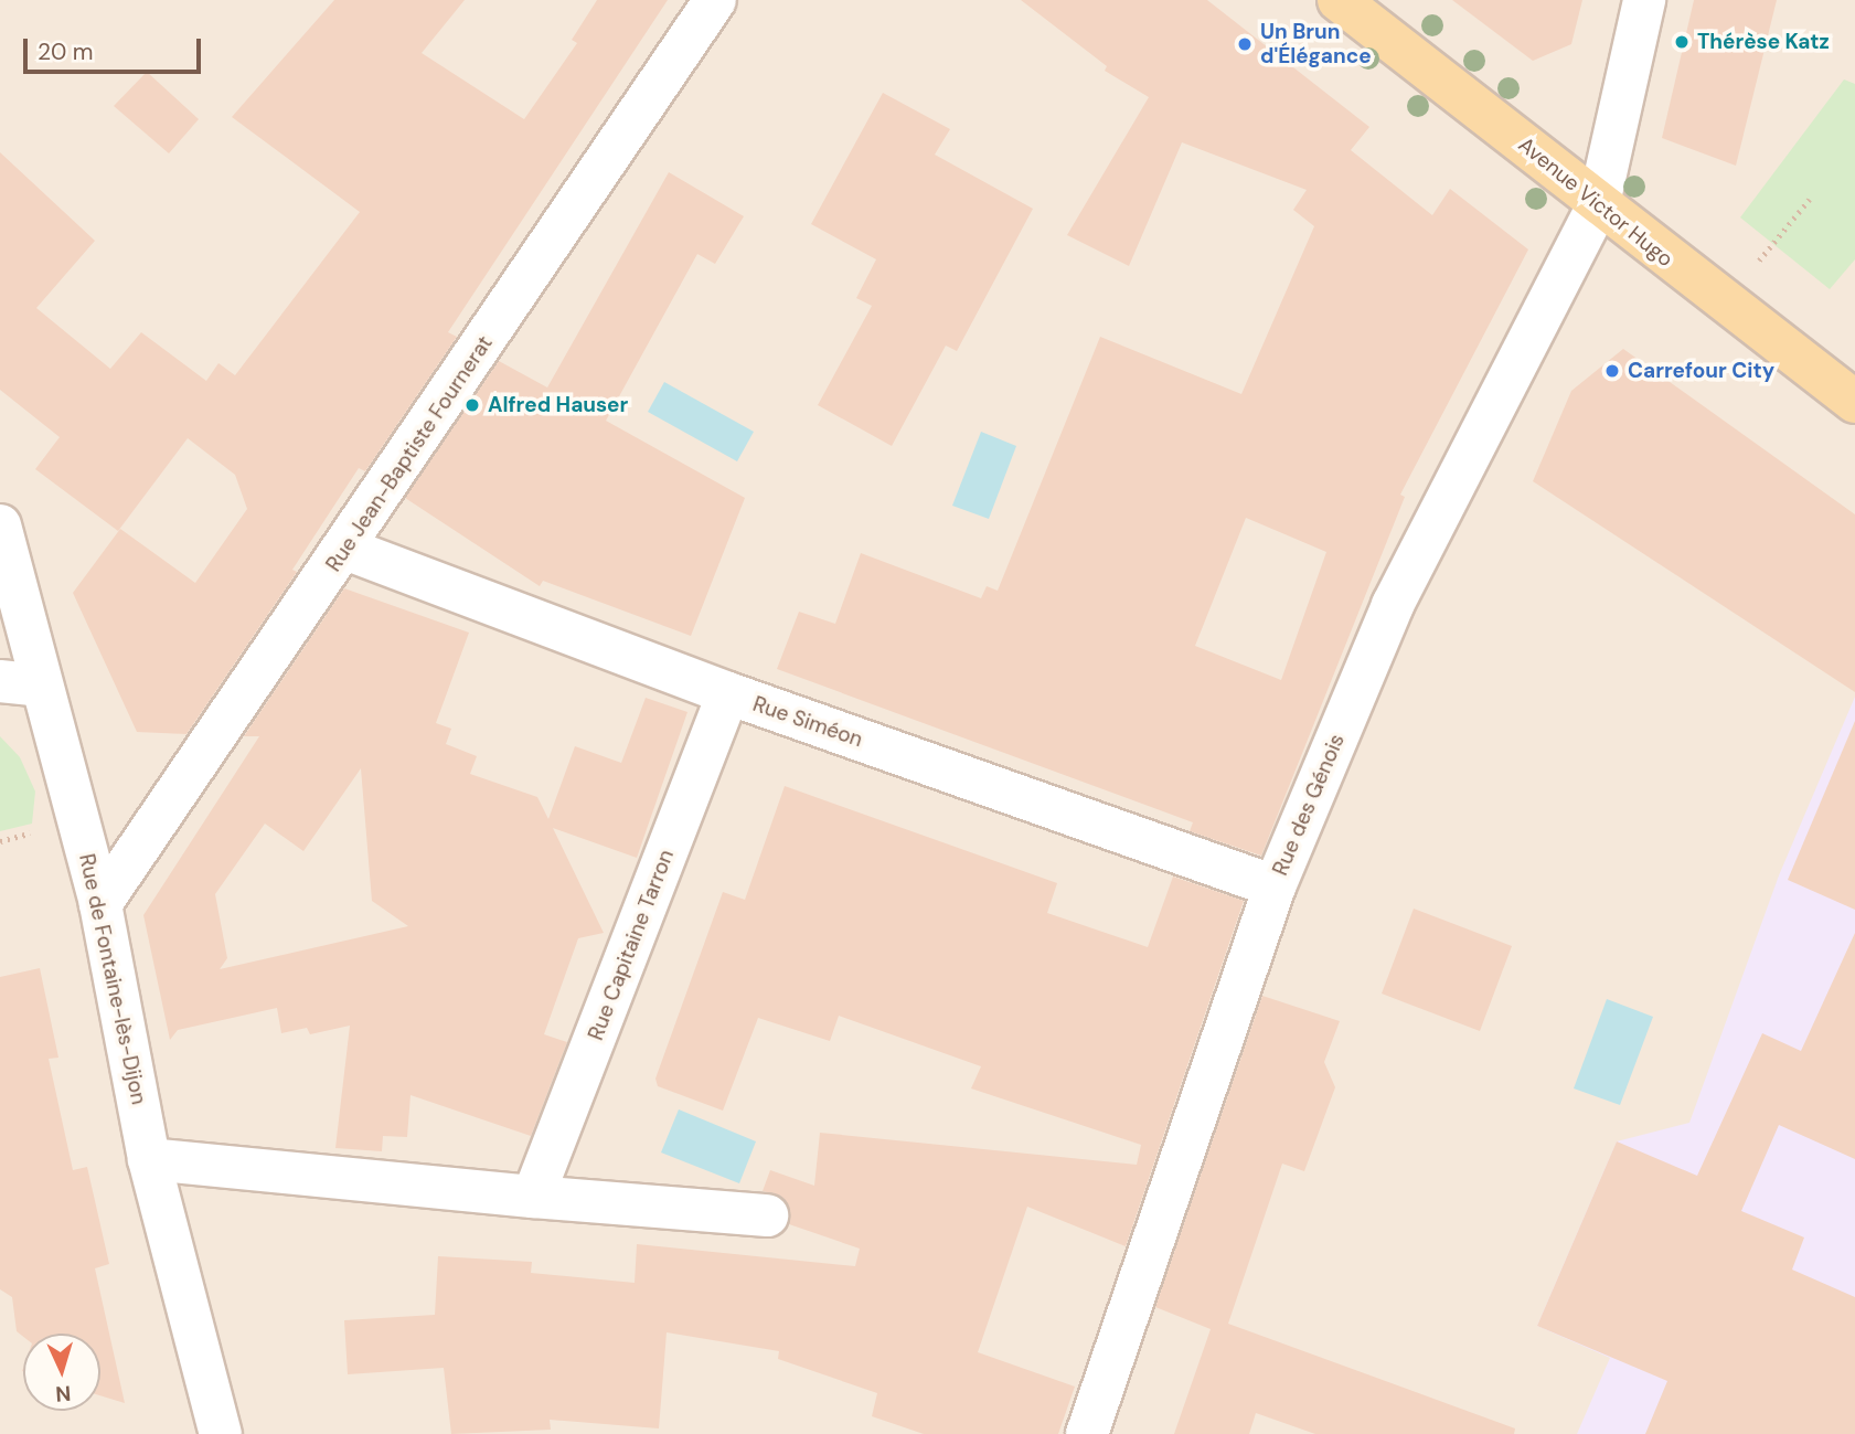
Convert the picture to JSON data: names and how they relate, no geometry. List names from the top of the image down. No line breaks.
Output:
{"streets":{"main road":["Avenue Victor Hugo"],"street":["Rue Jean-Baptiste Fournerat","Rue Siméon","Rue des Génois","Rue Capitaine Tarron","Rue de Fontaine-lès-Dijon"]},"crossings":[["Avenue Victor Hugo","Rue des Génois"],["Rue Jean-Baptiste Fournerat","Rue Siméon"],["Rue Jean-Baptiste Fournerat","Rue de Fontaine-lès-Dijon"],["Rue Siméon","Rue des Génois"],["Rue Siméon","Rue Capitaine Tarron"]],"places":["Thérèse Katz","Un Brun d'Élégance","Carrefour City","Alfred Hauser"],"scale_bar":"20 m","north":"bottom"}
